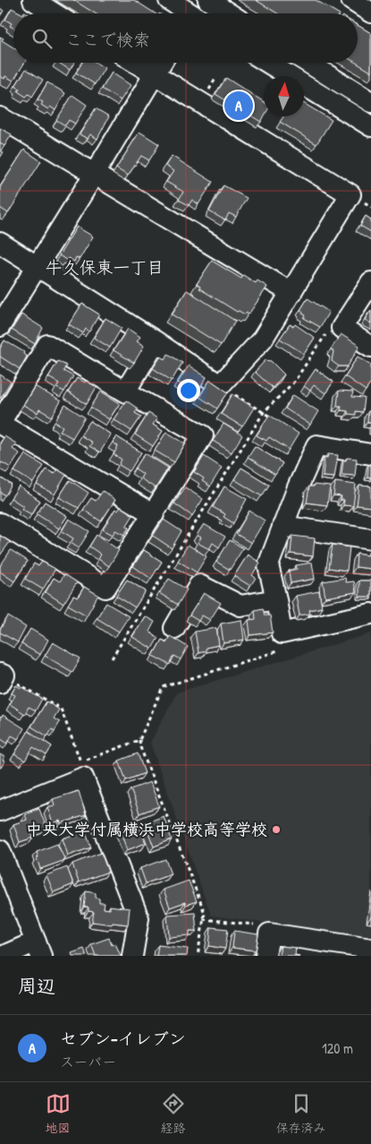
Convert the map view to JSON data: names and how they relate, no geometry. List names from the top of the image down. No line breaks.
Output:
{"districts":["牛久保東一丁目"],"places":["中央大学付属横浜中学校高等学校"],"north":"top","page":{"search":"ここで検索","pins":"A","heading":"周辺","list":[{"mark":"A","name":"セブン-イレブン","note":"スーパー","value":"120 m"}],"nav":["地図","経路","保存済み"]}}
